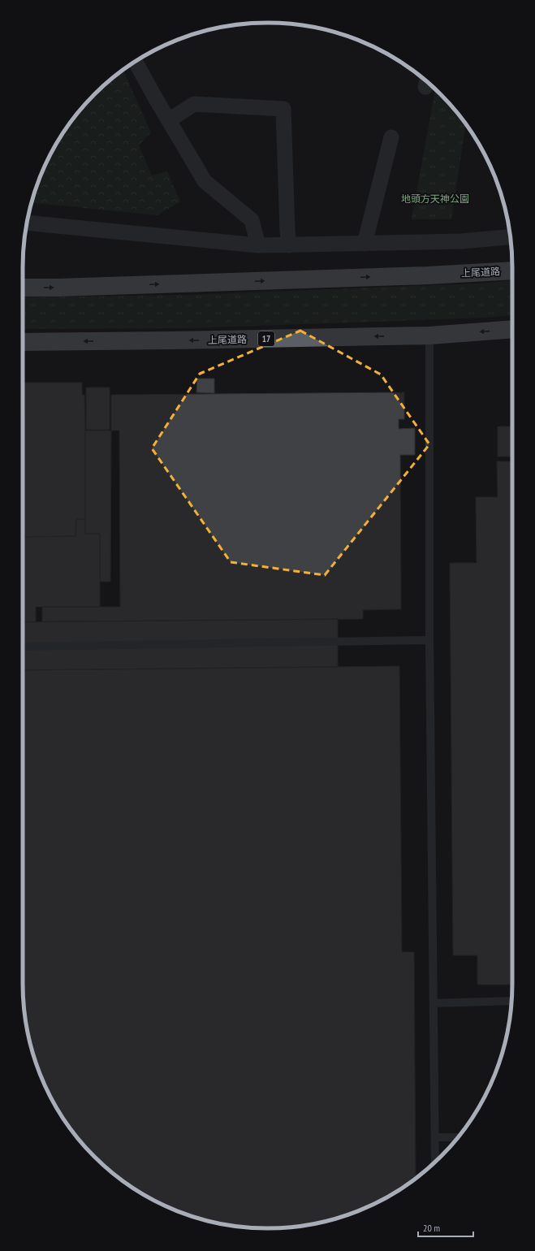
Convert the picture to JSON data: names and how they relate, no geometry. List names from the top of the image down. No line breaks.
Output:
{"streets":{"highway":["上尾道路","17"]},"parks":["地頭方天神公園"],"scale_bar":"20 m"}
